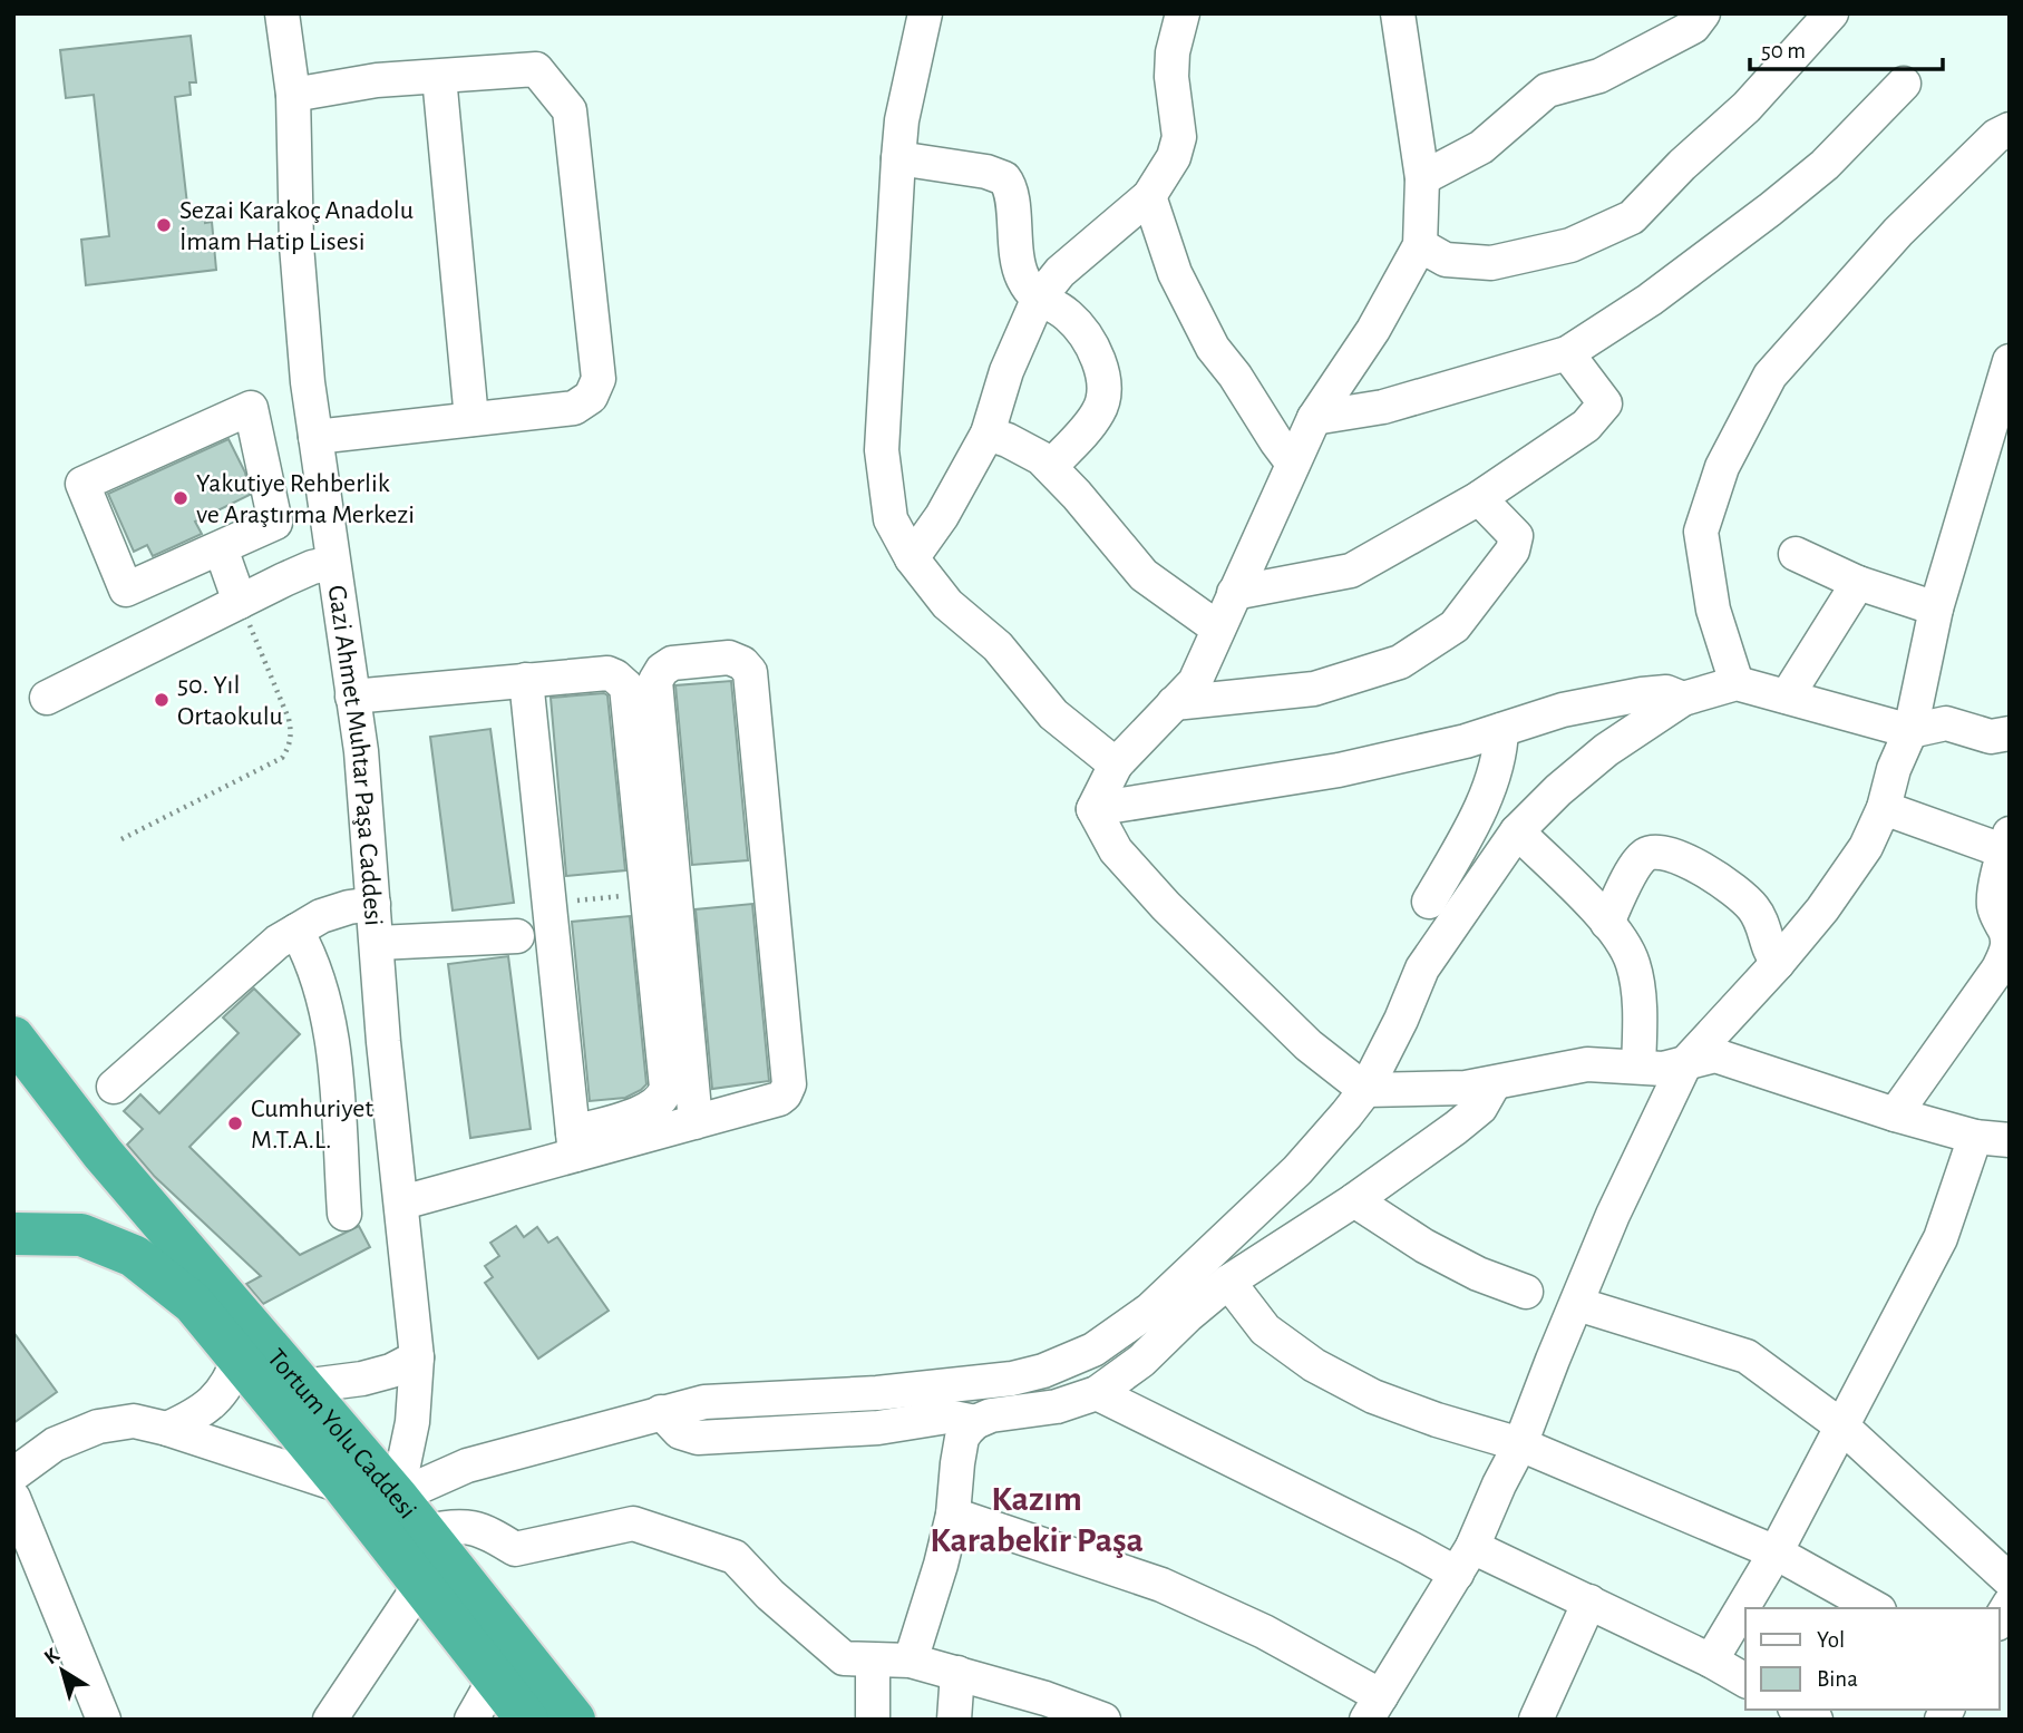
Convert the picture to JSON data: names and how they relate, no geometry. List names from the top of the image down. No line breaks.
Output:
{"streets":{"highway":["Tortum Yolu Caddesi"],"street":["Gazi Ahmet Muhtar Paşa Caddesi"]},"crossings":[["Gazi Ahmet Muhtar Paşa Caddesi","Tortum Yolu Caddesi"]],"districts":["Kazım Karabekir Paşa"],"places":["Sezai Karakoç Anadolu İmam Hatip Lisesi","Yakutiye Rehberlik ve Araştırma Merkezi","50. Yıl Ortaokulu","Cumhuriyet M.T.A.L."],"legend":["Yol","Bina"],"scale_bar":"50 m","north":"top left"}
